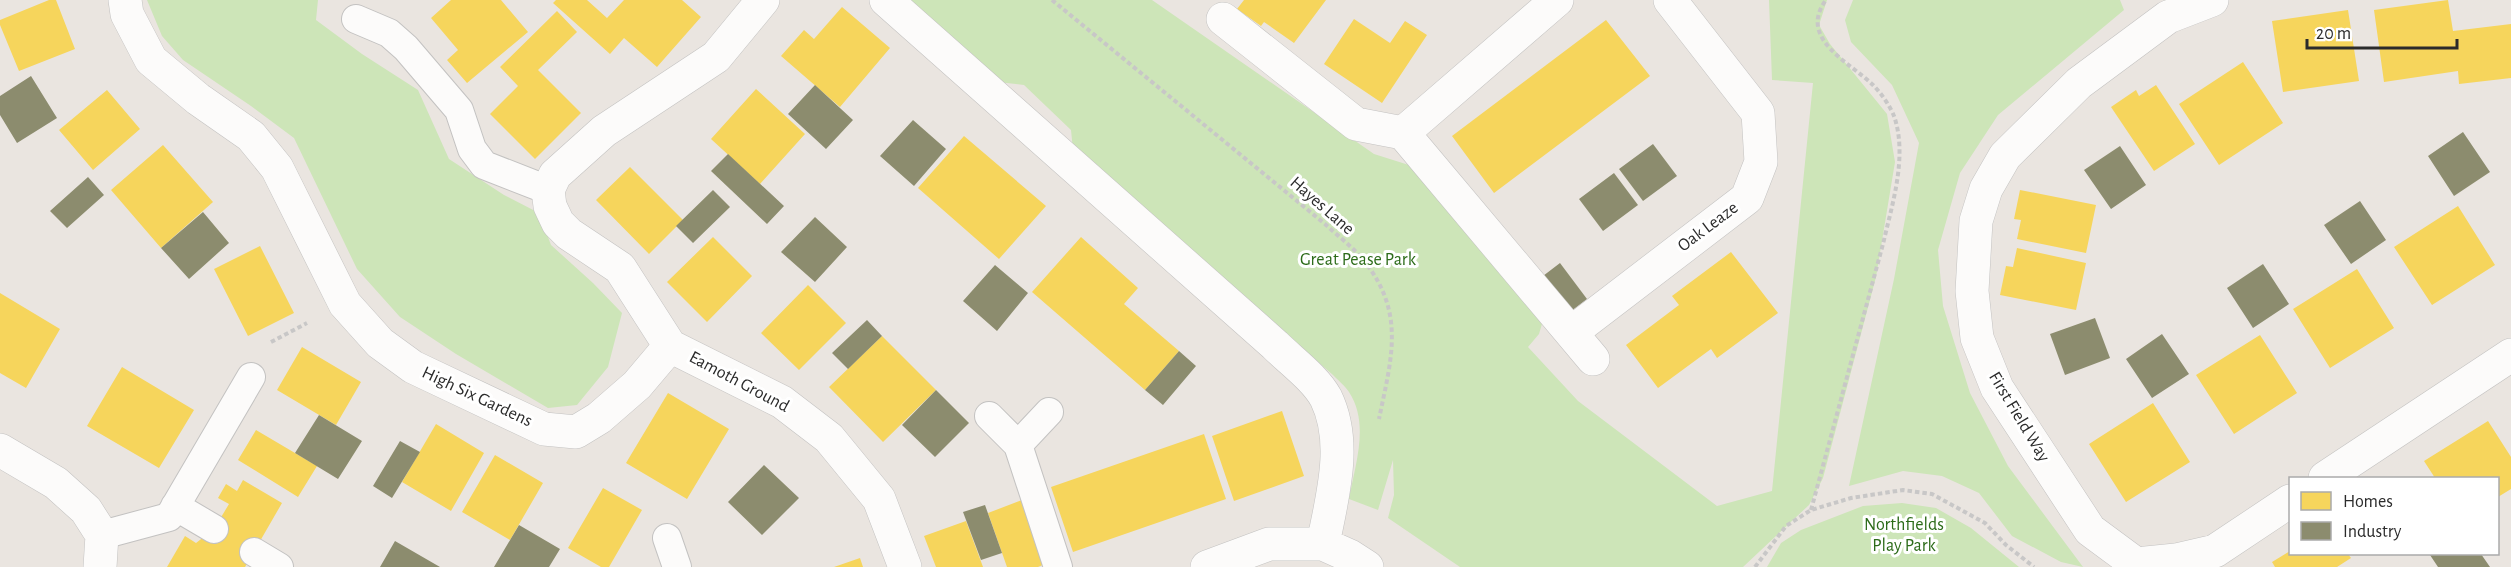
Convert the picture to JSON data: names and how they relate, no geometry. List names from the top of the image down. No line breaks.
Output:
{"streets":{"street":["Oak Leaze","Eamoth Ground","High Six Gardens","First Field Way"],"path":["Hayes Lane"]},"crossings":[["Eamoth Ground","High Six Gardens"]],"parks":["Great Pease Park","Northfields Play Park"],"legend":["Homes","Industry"],"scale_bar":"20 m"}
